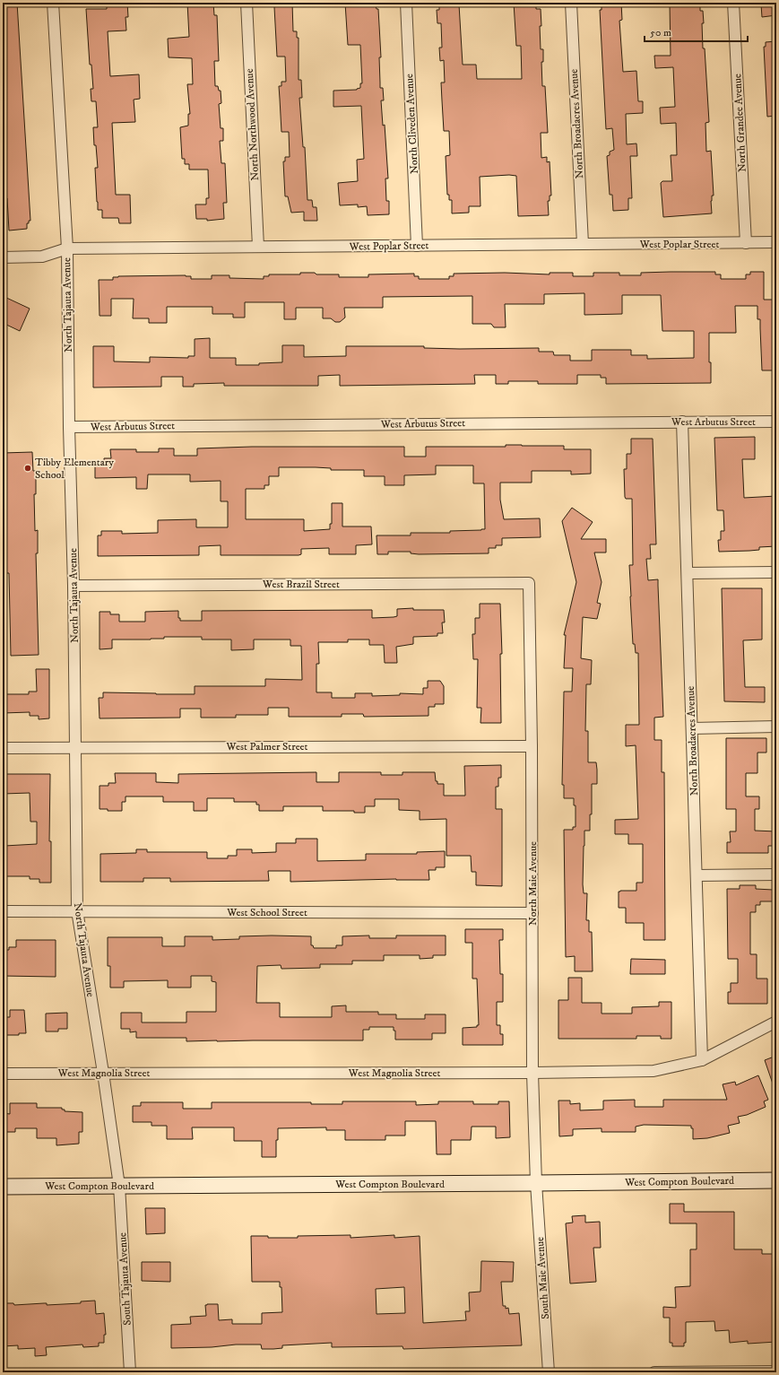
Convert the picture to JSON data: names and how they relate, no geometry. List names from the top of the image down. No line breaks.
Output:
{"streets":{"main road":["West Compton Boulevard"],"street":["North Grandee Avenue","North Cliveden Avenue","North Broadacres Avenue","North Northwood Avenue","West Poplar Street","North Tajauta Avenue","West Arbutus Street","West Brazil Street","West Palmer Street","North Maie Avenue","West School Street","West Magnolia Street","South Maie Avenue","South Tajauta Avenue"]},"crossings":[["North Grandee Avenue","West Poplar Street"],["North Cliveden Avenue","West Poplar Street"],["North Broadacres Avenue","West Poplar Street"],["North Broadacres Avenue","West Arbutus Street"],["North Broadacres Avenue","West Magnolia Street"],["North Northwood Avenue","West Poplar Street"],["West Poplar Street","North Tajauta Avenue"],["North Tajauta Avenue","West Arbutus Street"],["North Tajauta Avenue","West Brazil Street"],["North Tajauta Avenue","West Palmer Street"],["North Tajauta Avenue","West School Street"],["North Tajauta Avenue","West Magnolia Street"],["North Tajauta Avenue","West Compton Boulevard"],["North Tajauta Avenue","South Tajauta Avenue"],["West Brazil Street","North Maie Avenue"],["West Palmer Street","North Maie Avenue"],["North Maie Avenue","West School Street"],["North Maie Avenue","West Magnolia Street"],["North Maie Avenue","West Compton Boulevard"],["North Maie Avenue","South Maie Avenue"],["West Compton Boulevard","South Maie Avenue"],["West Compton Boulevard","South Tajauta Avenue"]],"places":["Tibby Elementary School"],"scale_bar":"50 m"}
